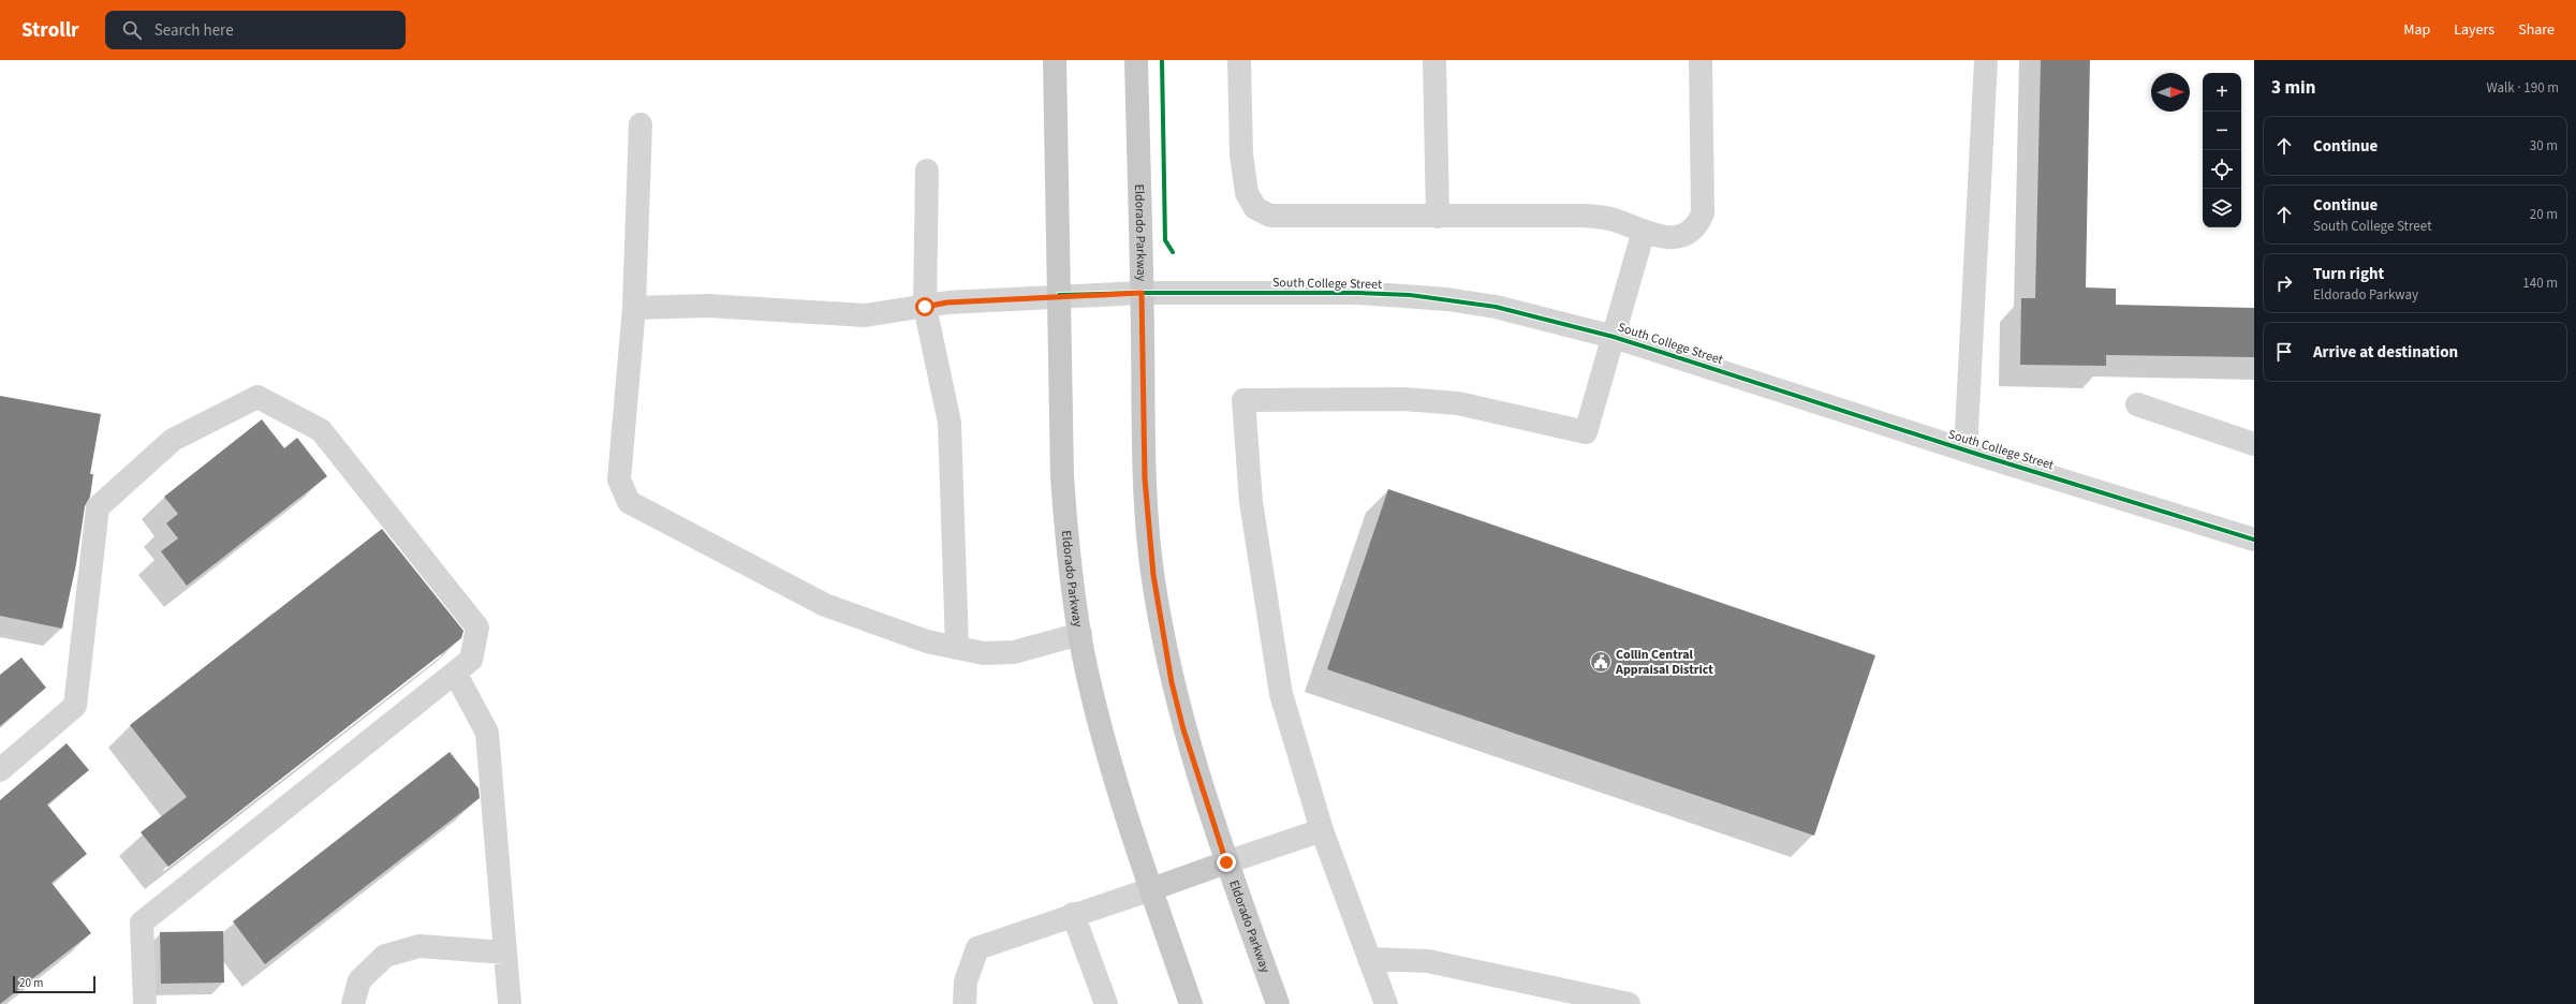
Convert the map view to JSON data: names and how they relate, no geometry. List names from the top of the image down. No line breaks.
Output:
{"streets":{"main road":["Eldorado Parkway"],"street":["South College Street"]},"crossings":[["Eldorado Parkway","South College Street"]],"places":{"public building":["Collin Central Appraisal District"]},"scale_bar":"20 m","north":"right","page":{"header":"Strollr","search":"Search here","nav":["Map","Layers","Share"],"heading":["3 min","Walk · 190 m"],"map_buttons":["+","−"],"list":[["Continue","30 m"],["Continue","South College Street","20 m"],["Turn right","Eldorado Parkway","140 m"],"Arrive at destination"],"scale":"20 m"}}
